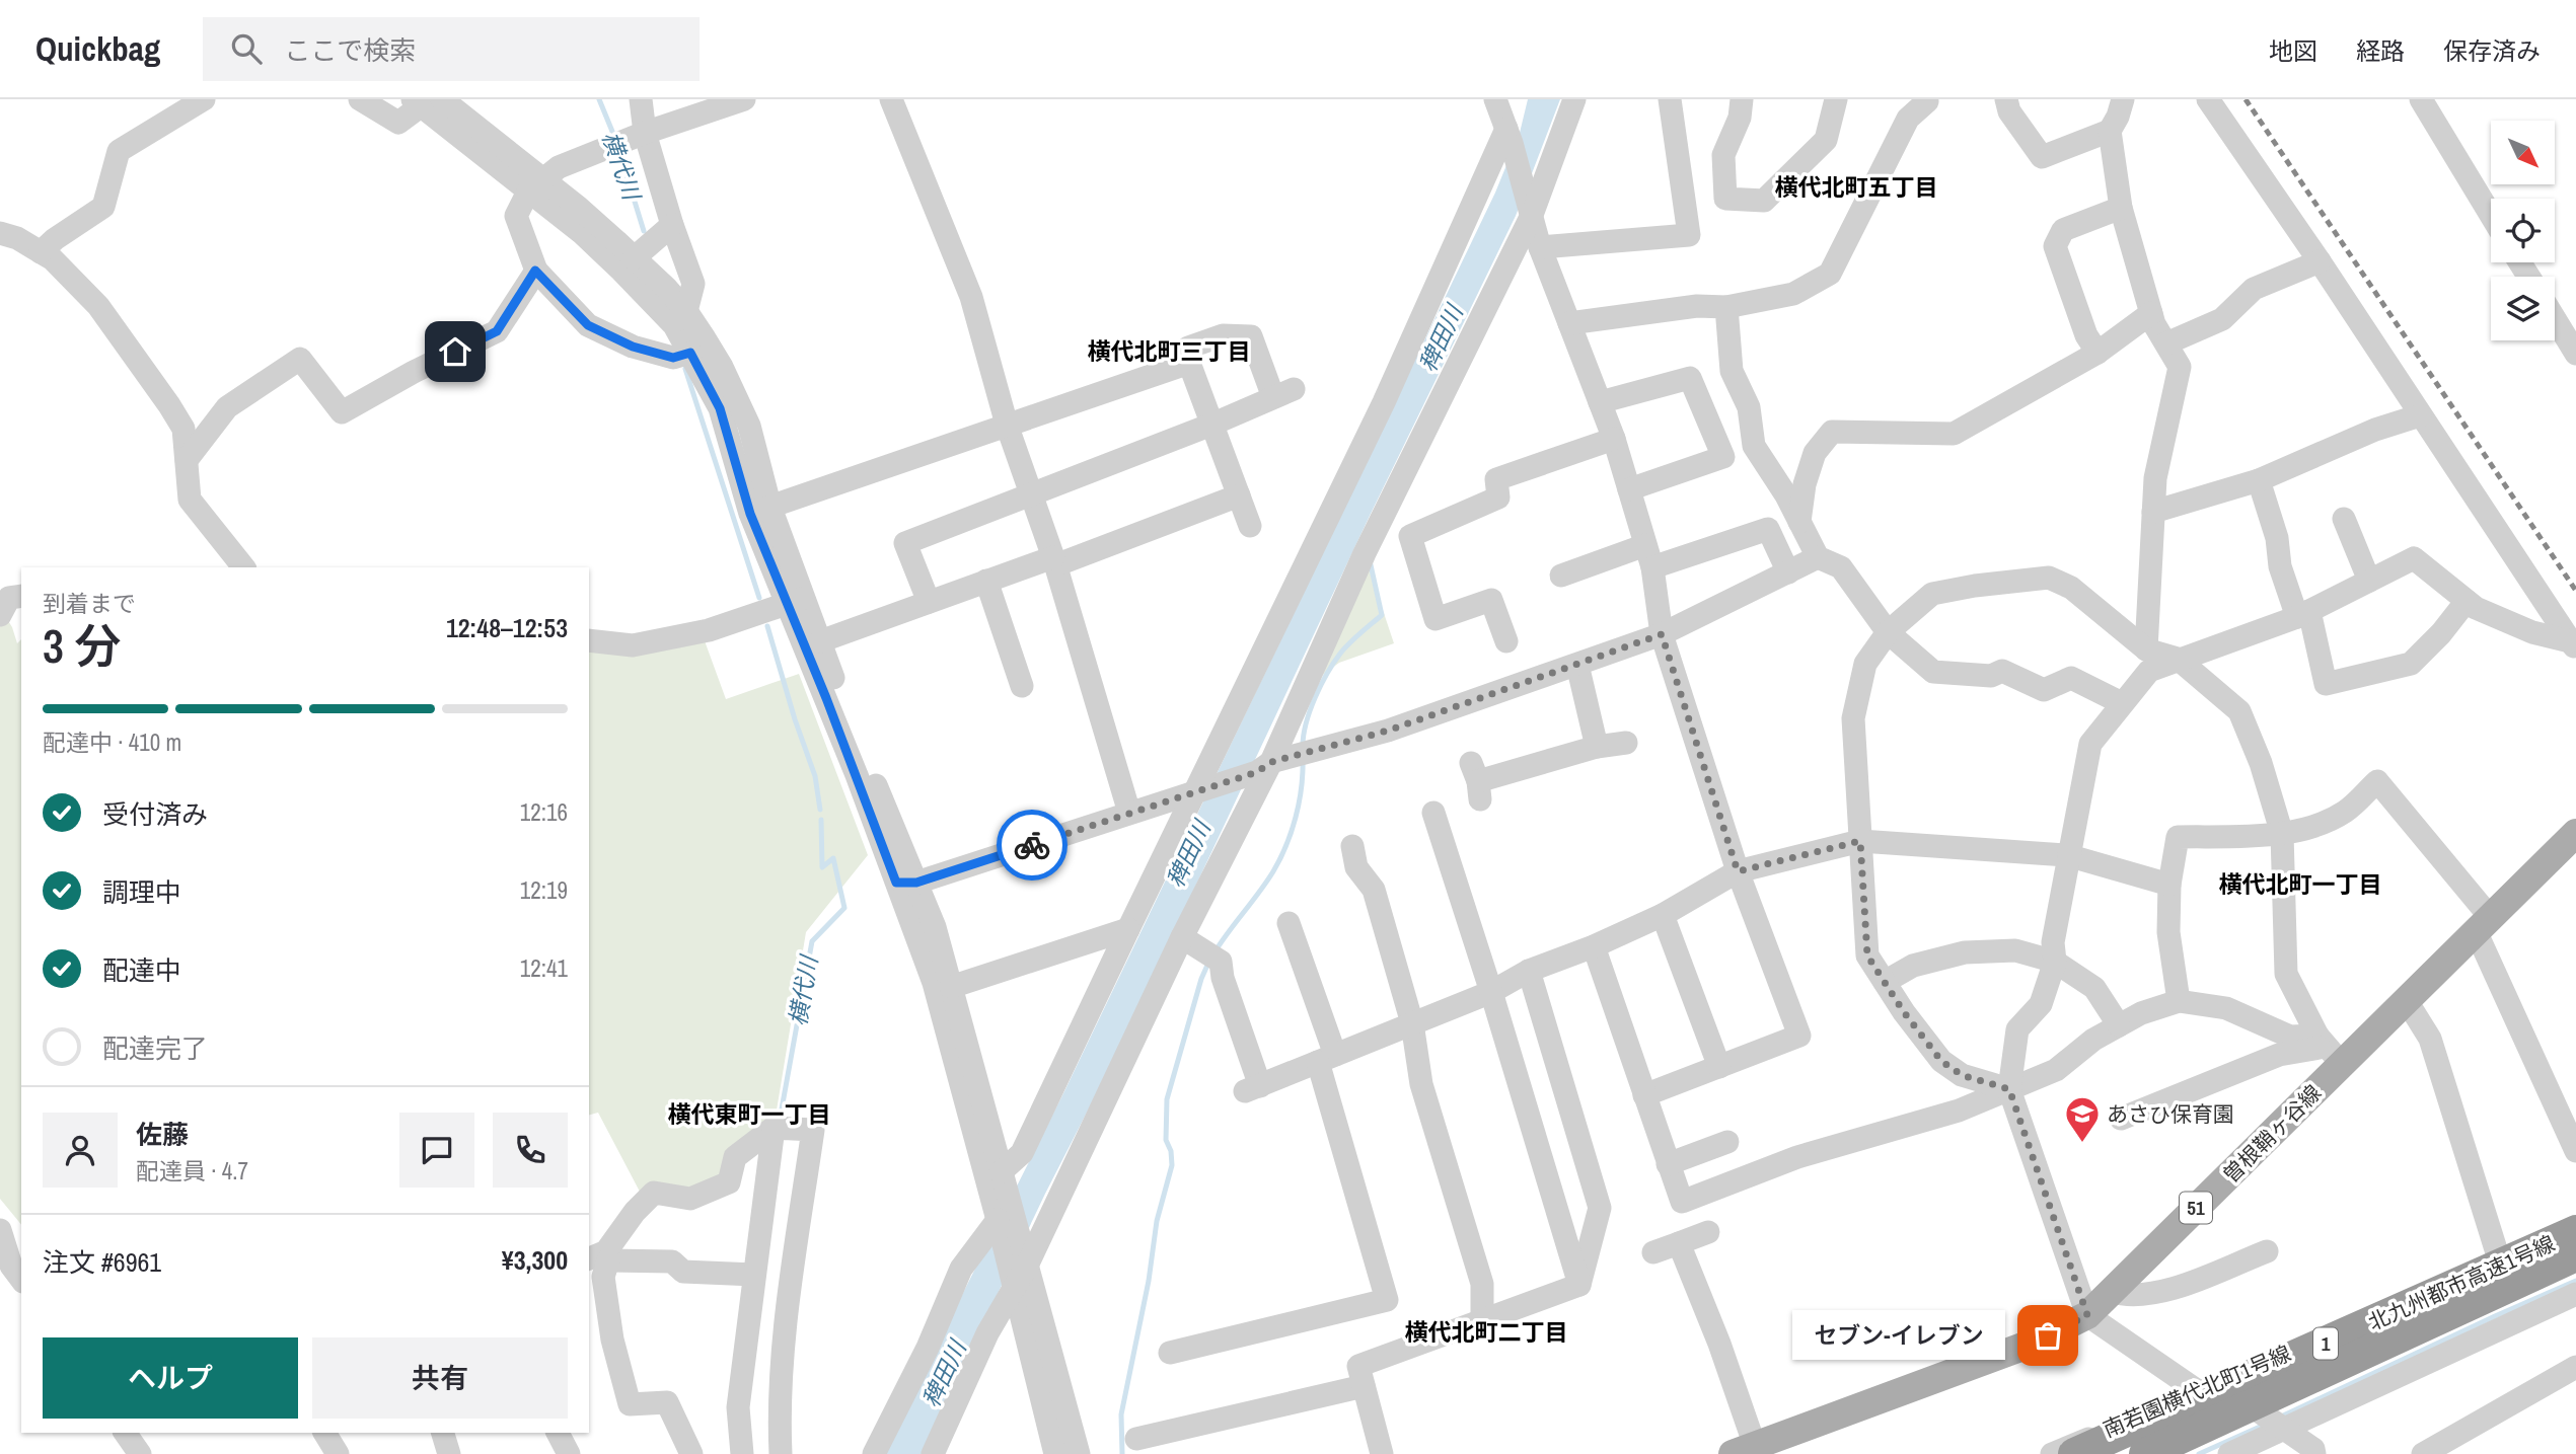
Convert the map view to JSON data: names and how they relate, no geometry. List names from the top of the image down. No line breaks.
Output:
{"streets":{"highway":["北九州都市高速1号線","1"],"main road":["曽根鞘ヶ谷線","51"],"street":["南若園横代北町1号線"]},"crossings":[["北九州都市高速1号線","南若園横代北町1号線"]],"districts":["横代北町五丁目","横代北町三丁目","横代北町一丁目","横代東町一丁目","横代北町二丁目"],"water":["横代川","稗田川"],"places":{"school or university":["あさひ保育園"],"other":["セブン-イレブン"]},"north":"bottom right","page":{"header":"Quickbag","search":"ここで検索","nav":["地図","経路","保存済み"],"heading":["3 分","到着まで","12:48–12:53"],"panel":["佐藤","配達員 · 4.7","注文 #6961","¥3,300"],"bar":"配達中 · 410 m","list":[["受付済み","12:16"],["調理中","12:19"],["配達中","12:41"],"配達完了"],"bubble":"セブン-イレブン","buttons":["ヘルプ","共有"]}}
